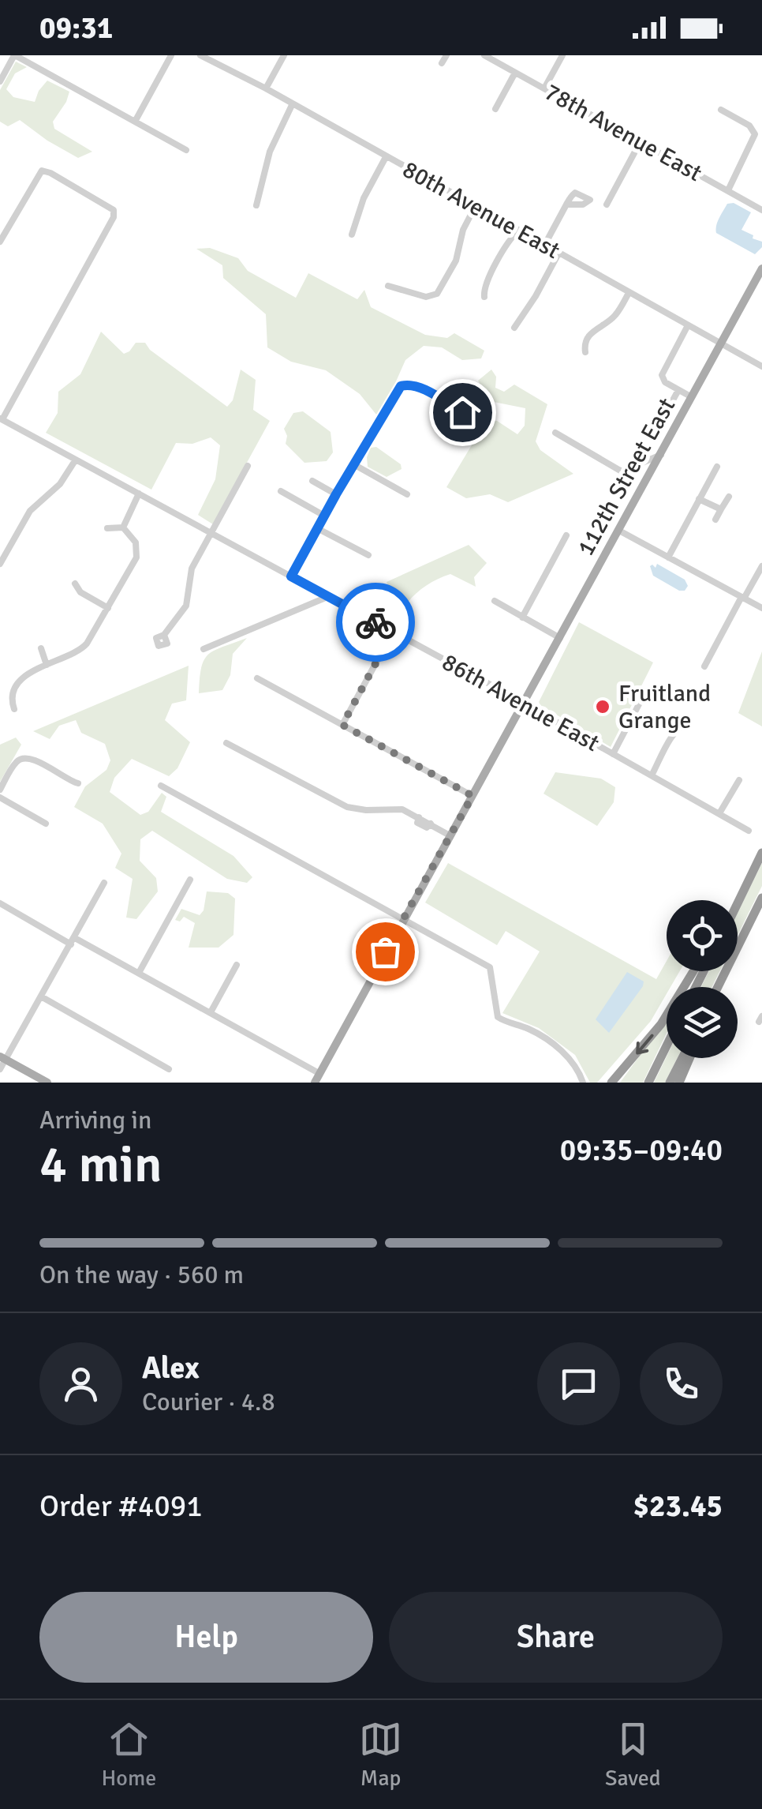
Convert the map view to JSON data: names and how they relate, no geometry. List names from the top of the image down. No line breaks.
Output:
{"streets":{"main road":["112th Street East"],"street":["78th Avenue East","80th Avenue East","86th Avenue East"]},"crossings":[["80th Avenue East","112th Street East"],["112th Street East","86th Avenue East"]],"places":["Fruitland Grange"],"page":{"status":"09:31","heading":["4 min","Arriving in","09:35–09:40"],"panel":["Alex","Courier · 4.8","Order #4091","$23.45"],"bar":"On the way · 560 m","buttons":["Help","Share"],"tabs":["Home","Map","Saved"]}}
